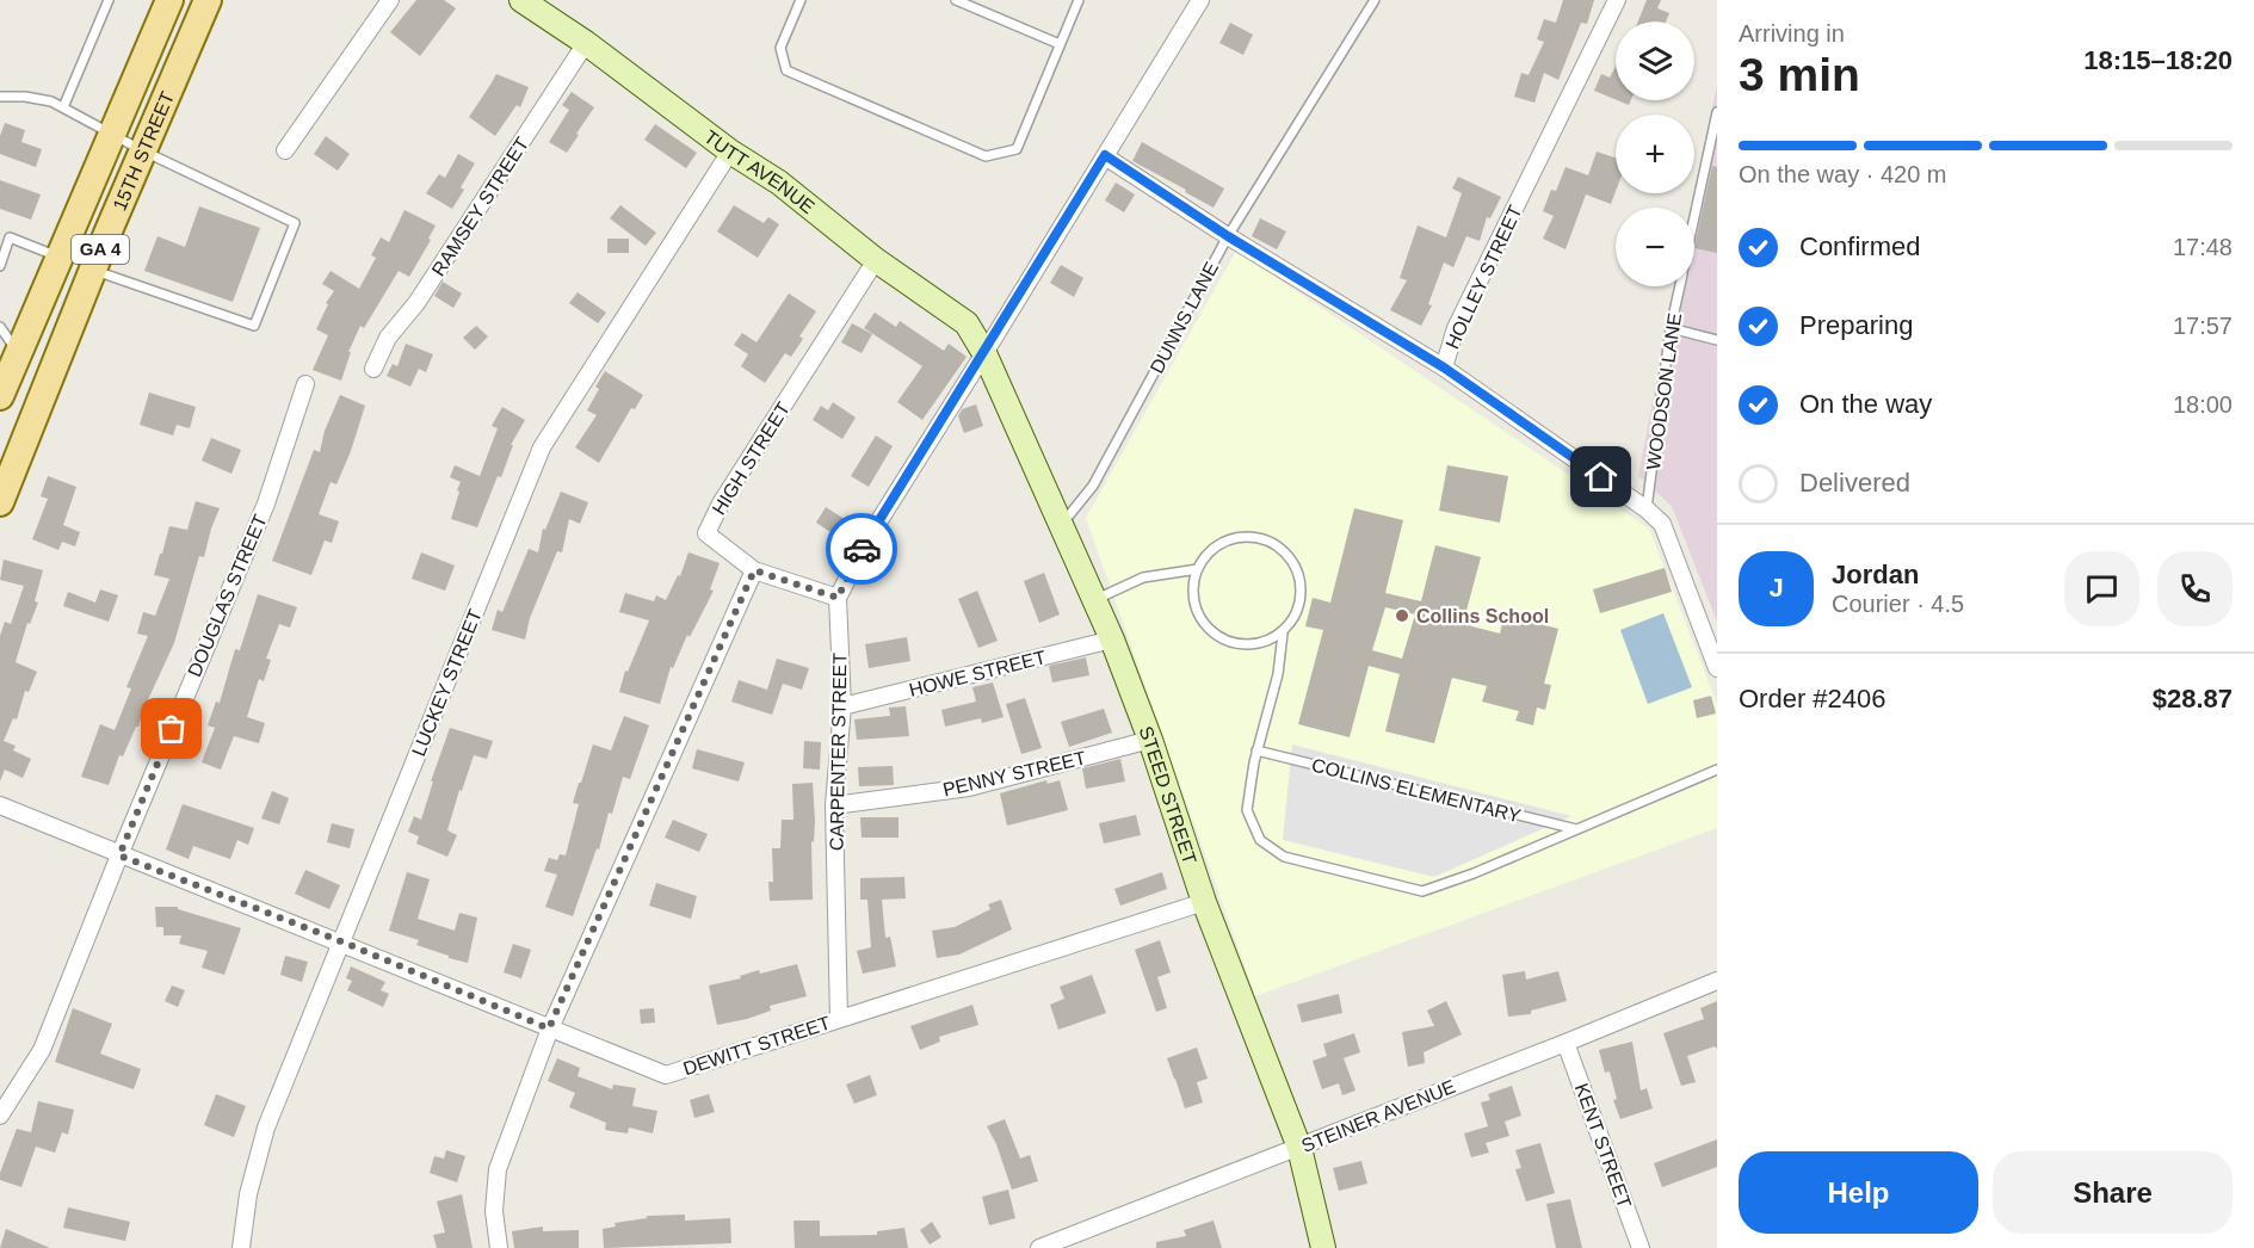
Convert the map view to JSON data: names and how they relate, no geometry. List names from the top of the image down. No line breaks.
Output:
{"streets":{"main road":["15TH STREET","GA 4"],"street":["TUTT AVENUE","RAMSEY STREET","HOLLEY STREET","HIGH STREET","DOUGLAS STREET","HOWE STREET","LUCKEY STREET","CARPENTER STREET","PENNY STREET","STEED STREET","DEWITT STREET","STEINER AVENUE","KENT STREET"],"lane":["DUNNS LANE","WOODSON LANE","COLLINS ELEMENTARY"]},"crossings":[["TUTT AVENUE","RAMSEY STREET"],["TUTT AVENUE","HIGH STREET"],["TUTT AVENUE","LUCKEY STREET"],["TUTT AVENUE","CARPENTER STREET"],["TUTT AVENUE","STEED STREET"],["HOLLEY STREET","WOODSON LANE"],["DUNNS LANE","STEED STREET"],["HIGH STREET","CARPENTER STREET"],["DOUGLAS STREET","DEWITT STREET"],["HOWE STREET","CARPENTER STREET"],["HOWE STREET","STEED STREET"],["LUCKEY STREET","DEWITT STREET"],["CARPENTER STREET","PENNY STREET"],["CARPENTER STREET","STEED STREET"],["CARPENTER STREET","DEWITT STREET"],["PENNY STREET","STEED STREET"],["STEED STREET","DEWITT STREET"],["STEED STREET","STEINER AVENUE"],["STEINER AVENUE","KENT STREET"]],"places":["Collins School"],"page":{"heading":["3 min","Arriving in","18:15–18:20"],"panel":["Jordan","Courier · 4.5","Order #2406","$28.87"],"map_buttons":["+","−"],"bar":"On the way · 420 m","list":[["Confirmed","17:48"],["Preparing","17:57"],["On the way","18:00"],"Delivered"],"round":"J","buttons":["Help","Share"]}}
